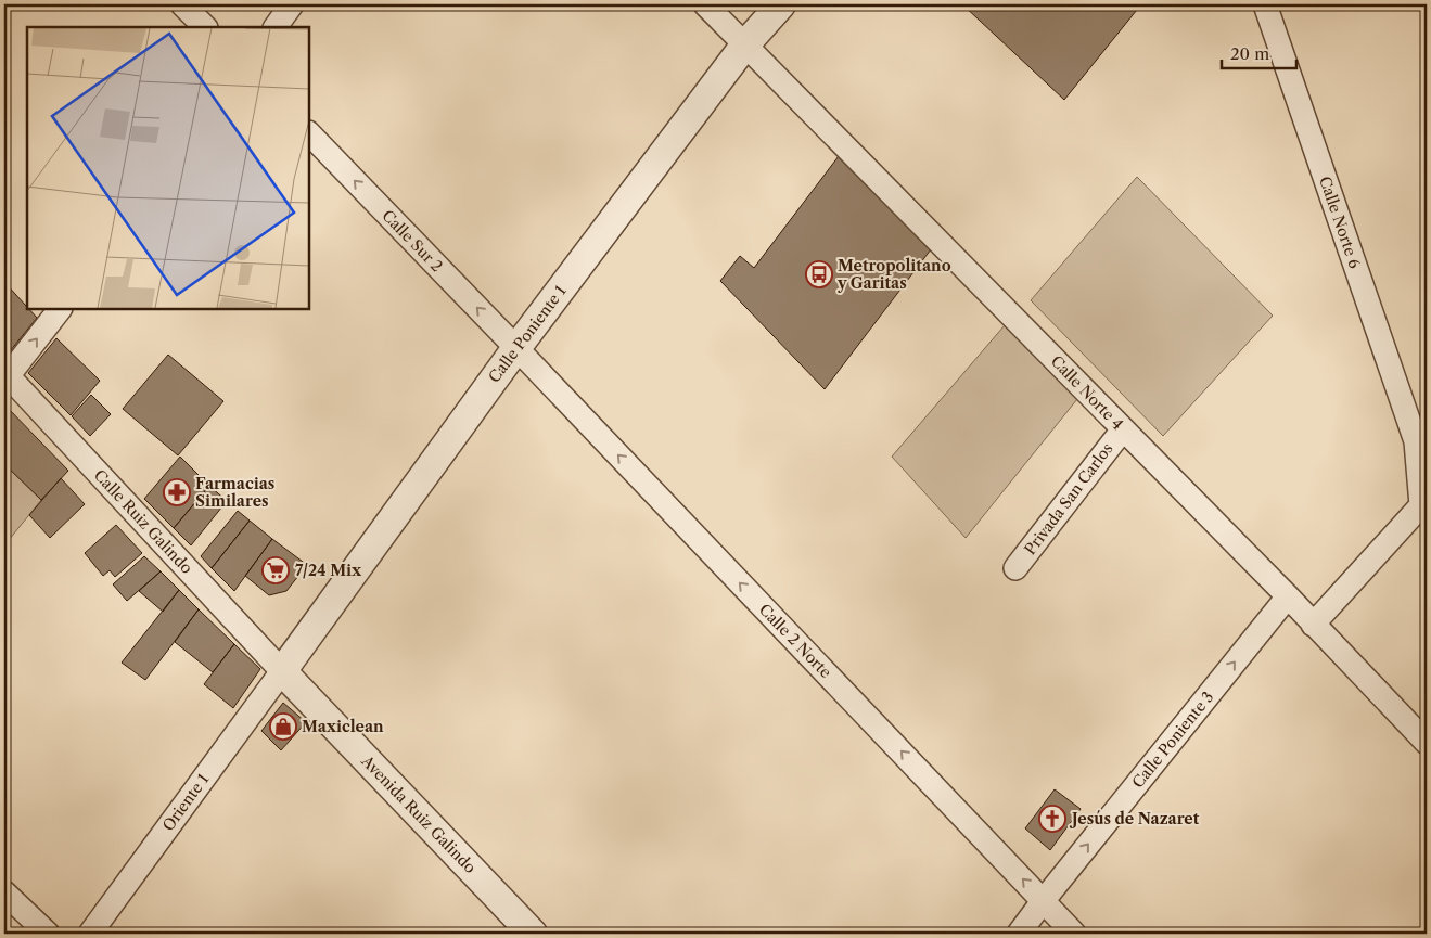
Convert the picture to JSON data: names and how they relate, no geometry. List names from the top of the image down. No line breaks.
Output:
{"streets":{"street":["Calle Norte 6","Calle Sur 2","Calle Poniente 1","Calle Norte 4","Privada San Carlos","Calle Ruiz Galindo","Calle 2 Norte","Calle Poniente 3","Oriente 1","Avenida Ruiz Galindo"]},"crossings":[["Calle Sur 2","Calle Poniente 1"],["Calle Sur 2","Calle 2 Norte"],["Calle Poniente 1","Calle Norte 4"],["Calle Poniente 1","Calle Ruiz Galindo"],["Calle Poniente 1","Calle 2 Norte"],["Calle Poniente 1","Oriente 1"],["Calle Poniente 1","Avenida Ruiz Galindo"],["Calle Norte 4","Privada San Carlos"],["Calle Norte 4","Calle Poniente 3"],["Calle Ruiz Galindo","Oriente 1"],["Calle Ruiz Galindo","Avenida Ruiz Galindo"],["Calle 2 Norte","Calle Poniente 3"],["Oriente 1","Avenida Ruiz Galindo"]],"one_way":["Calle Sur 2","Calle 2 Norte","Calle Poniente 3"],"places":{"bus stop":["Metropolitano y Garitas"],"pharmacy":["Farmacias Similares"],"supermarket":["7/24 Mix"],"shop":["Maxiclean"],"church":["Jesús de Nazaret"]},"scale_bar":"20 m"}
